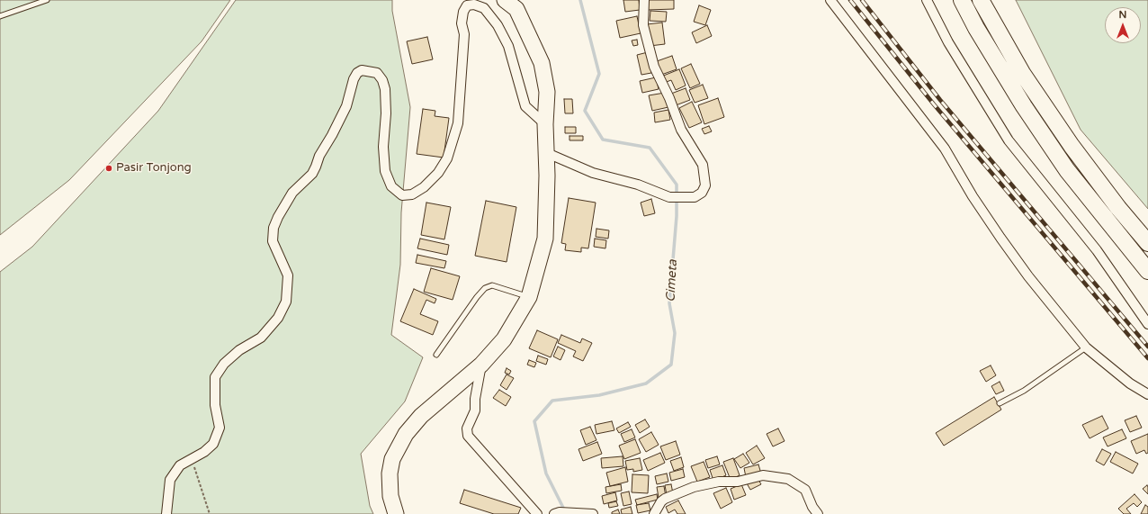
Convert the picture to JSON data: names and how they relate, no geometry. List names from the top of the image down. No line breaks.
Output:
{"water":["Cimeta"],"places":["Pasir Tonjong"],"north":"top"}
